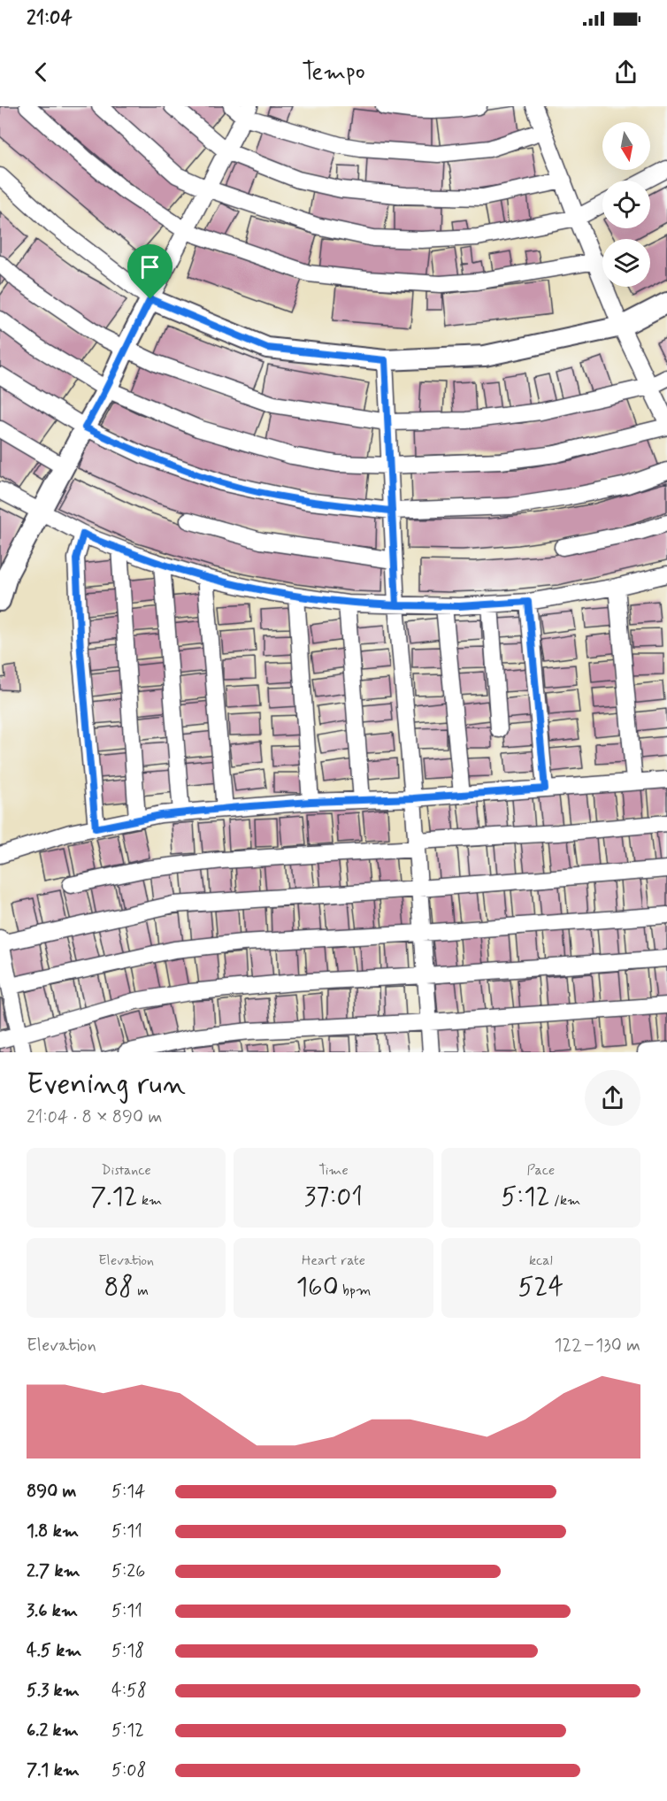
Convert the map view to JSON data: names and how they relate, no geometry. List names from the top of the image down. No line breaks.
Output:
{"north":"bottom","page":{"status":"21:04","header":"Tempo","heading":["Evening run","21:04 · 8 × 890 m"],"stats":[["Distance","7.12 km"],["Time","37:01"],["Pace","5:12 /km"],["Elevation","88 m"],["Heart rate","160 bpm"],["kcal","524"]],"chart":["Elevation","122–130 m"],"list":[{"name":"890 m","note":"5:14"},{"name":"1.8 km","note":"5:11"},{"name":"2.7 km","note":"5:26"},{"name":"3.6 km","note":"5:11"},{"name":"4.5 km","note":"5:18"},{"name":"5.3 km","note":"4:58"},{"name":"6.2 km","note":"5:12"},{"name":"7.1 km","note":"5:08"}]}}
